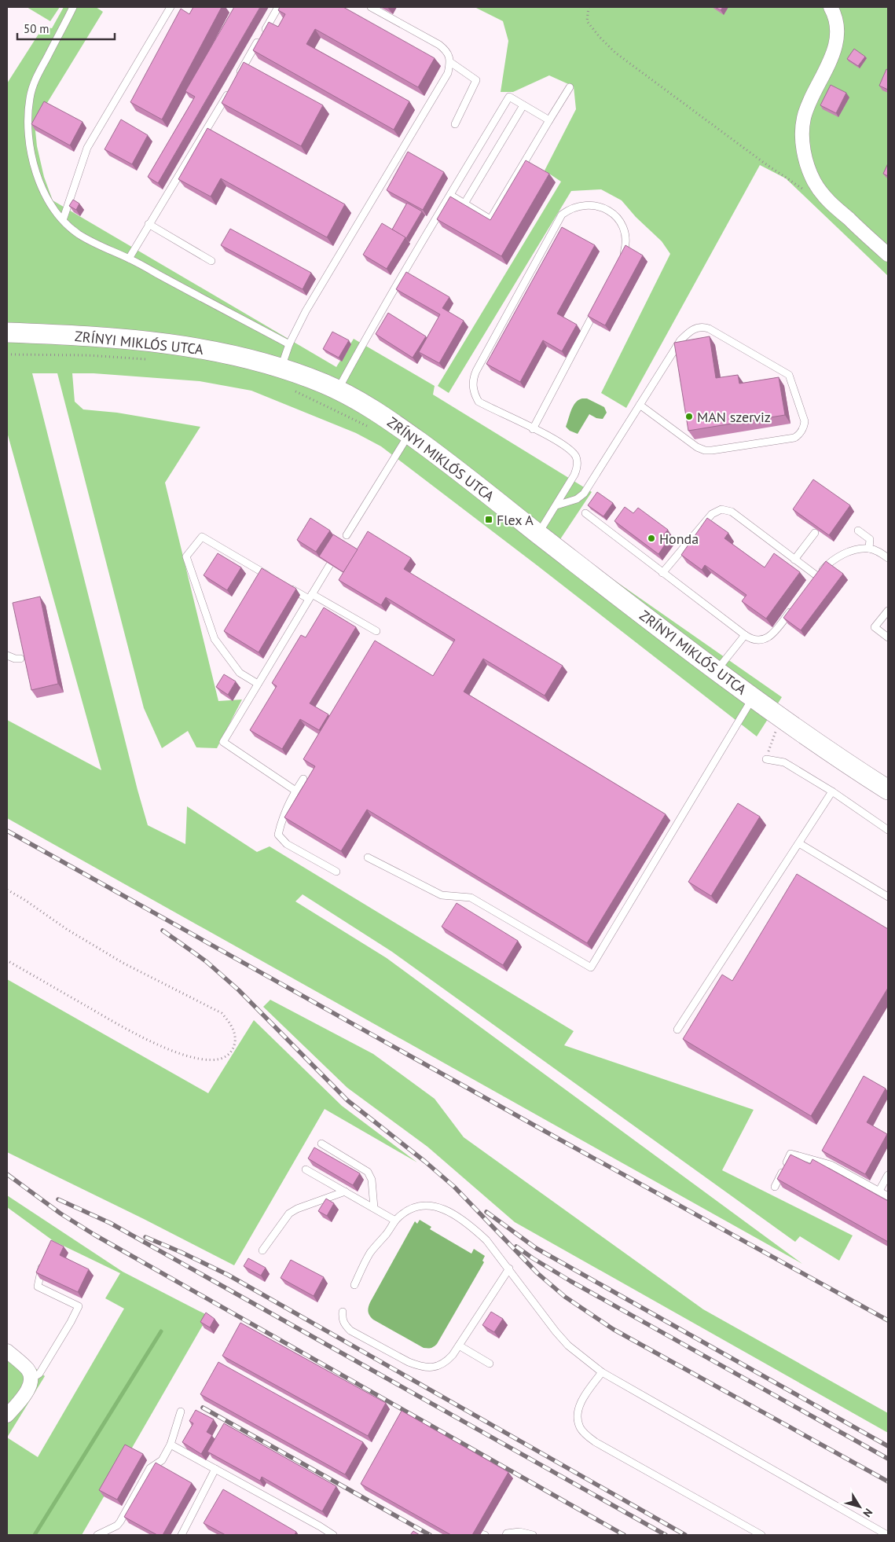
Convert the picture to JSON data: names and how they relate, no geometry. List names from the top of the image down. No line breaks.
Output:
{"streets":{"main road":["ZRÍNYI MIKLÓS UTCA"]},"places":{"other":["MAN szerviz","Honda"],"transit":["Flex A"]},"scale_bar":"50 m","north":"bottom right"}
